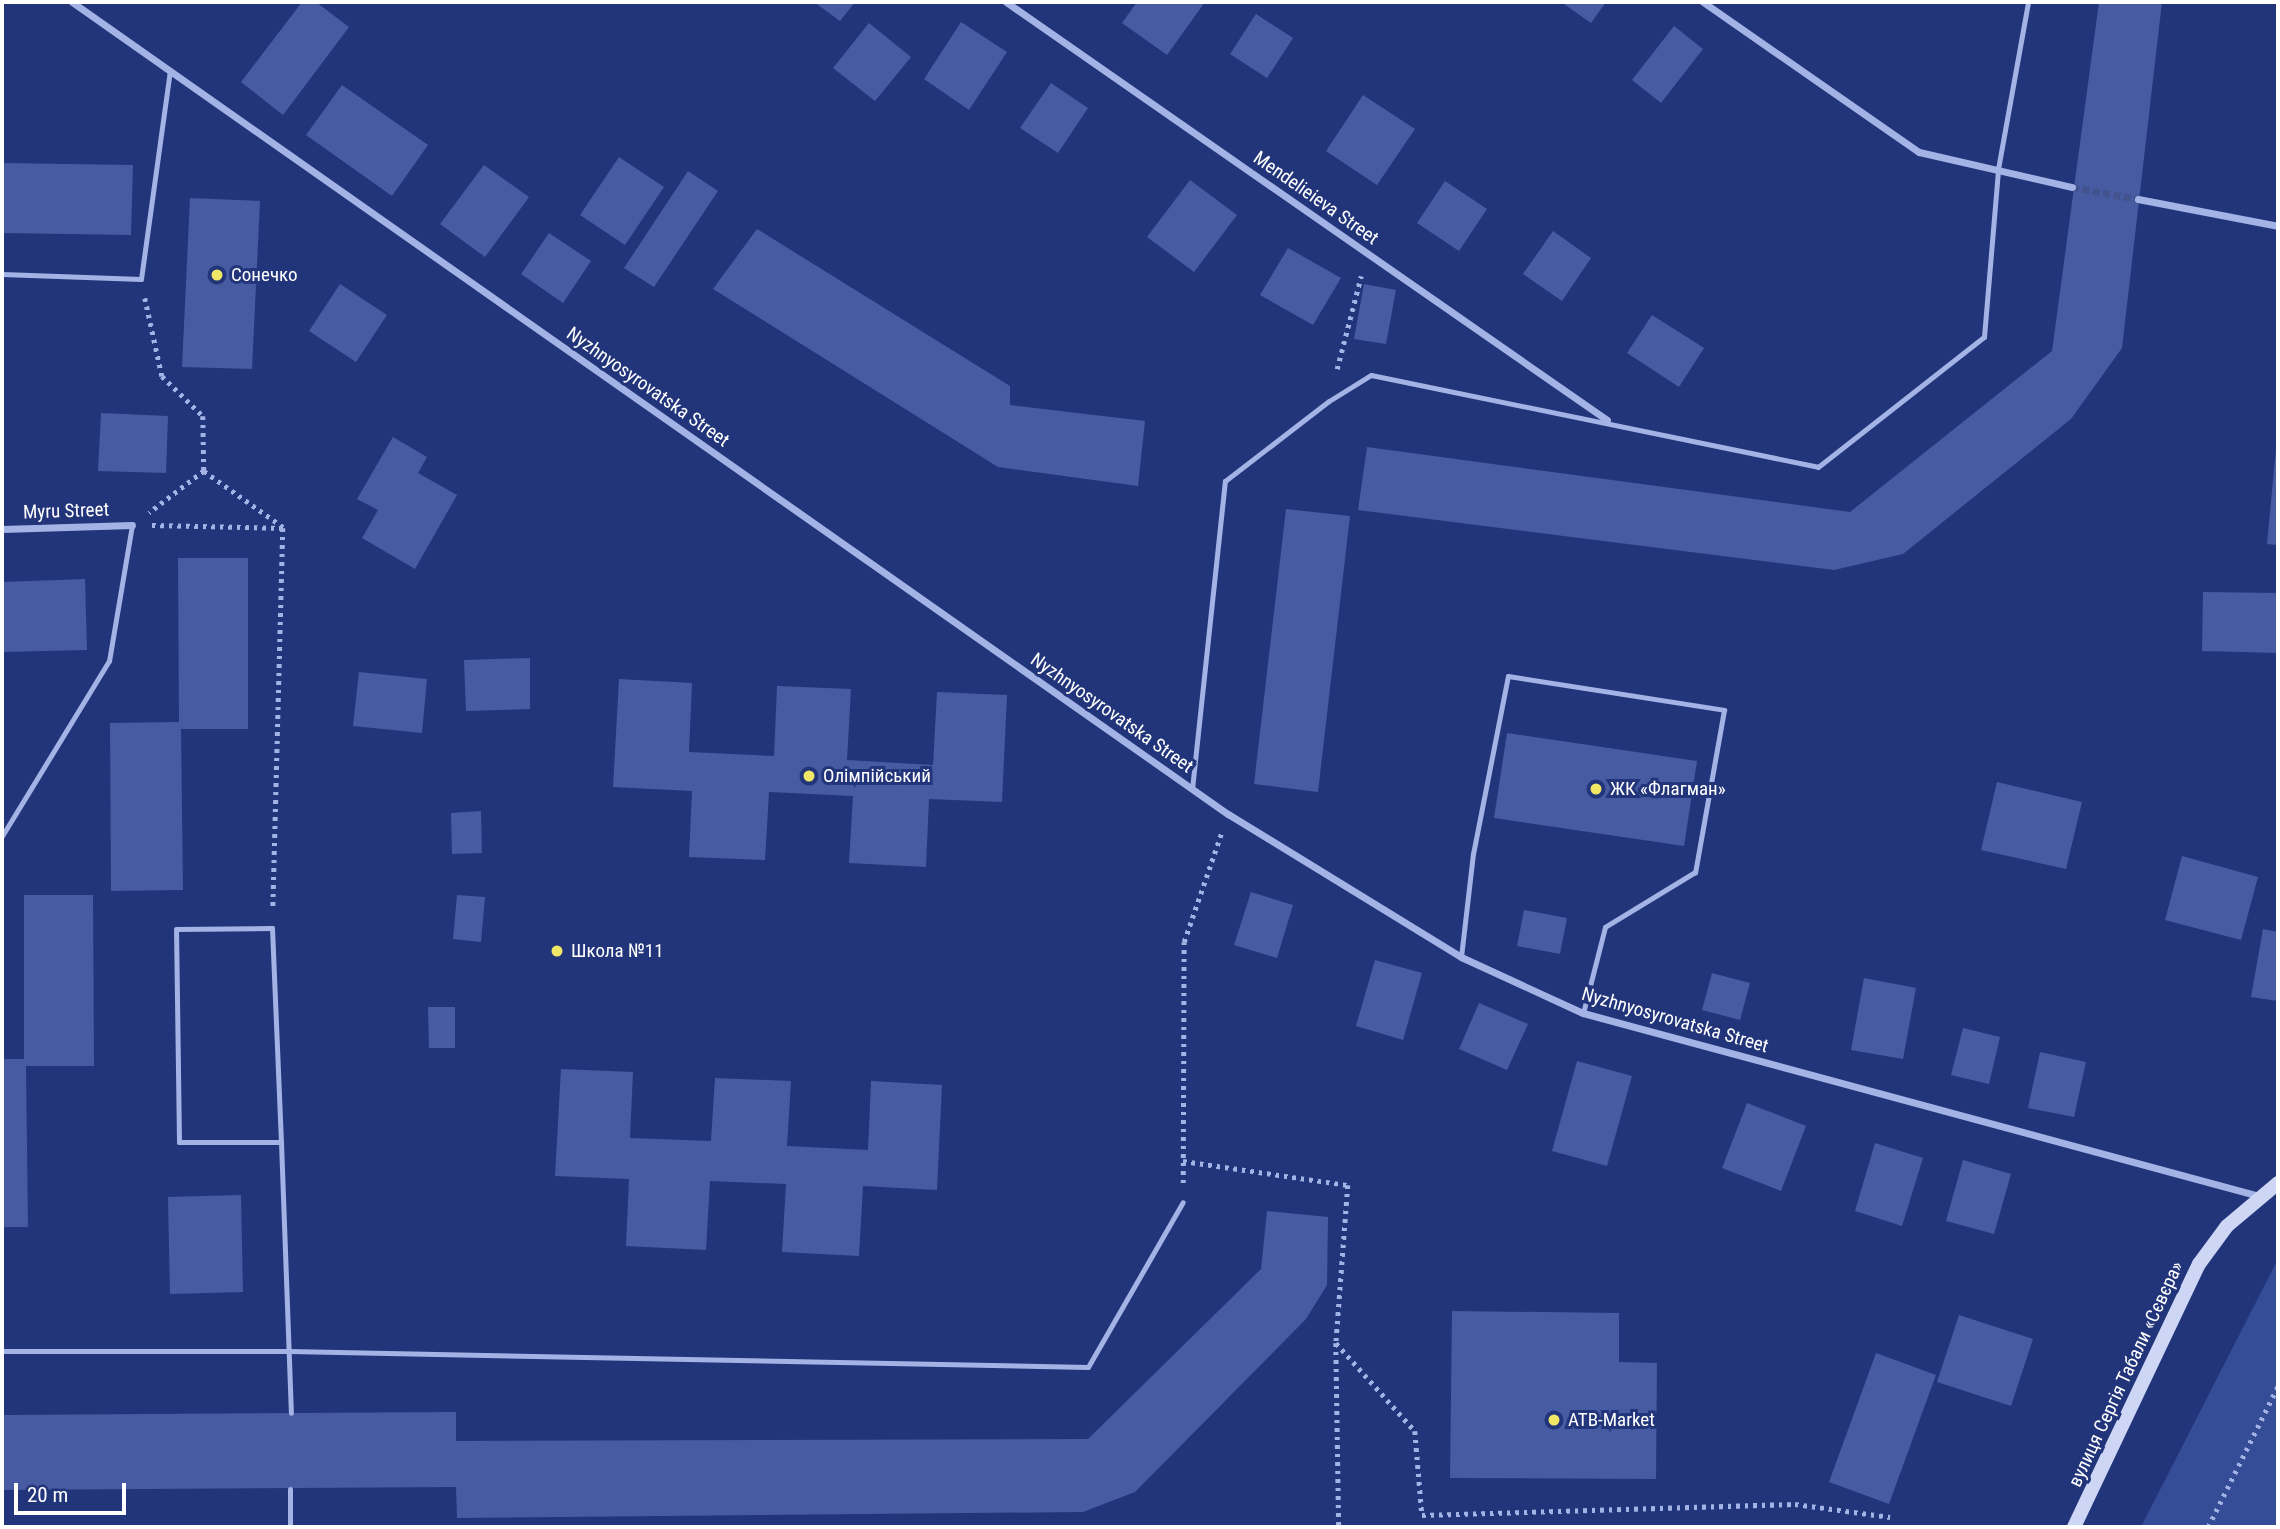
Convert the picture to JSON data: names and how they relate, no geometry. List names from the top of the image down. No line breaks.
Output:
{"streets":{"main road":["вулиця Сергія Табали «Сєвєра»"],"street":["Mendelieieva Street","Nyzhnyosyrovatska Street","Myru Street"]},"crossings":[["Nyzhnyosyrovatska Street","вулиця Сергія Табали «Сєвєра»"]],"places":["Сонечко","Олімпійський","ЖК «Флагман»","Школа №11","ATB-Market"],"scale_bar":"20 m"}
